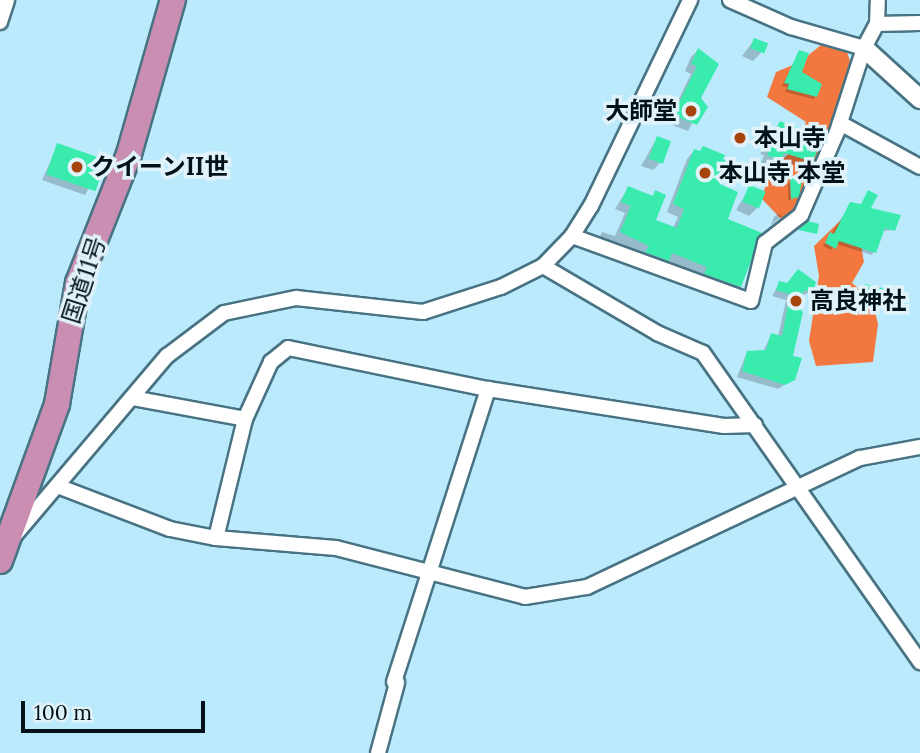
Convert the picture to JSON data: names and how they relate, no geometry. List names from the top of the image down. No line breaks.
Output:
{"streets":{"highway":["国道11号"]},"places":["大師堂","本山寺","クイーンII世","本山寺 本堂","高良神社"],"scale_bar":"100 m"}
